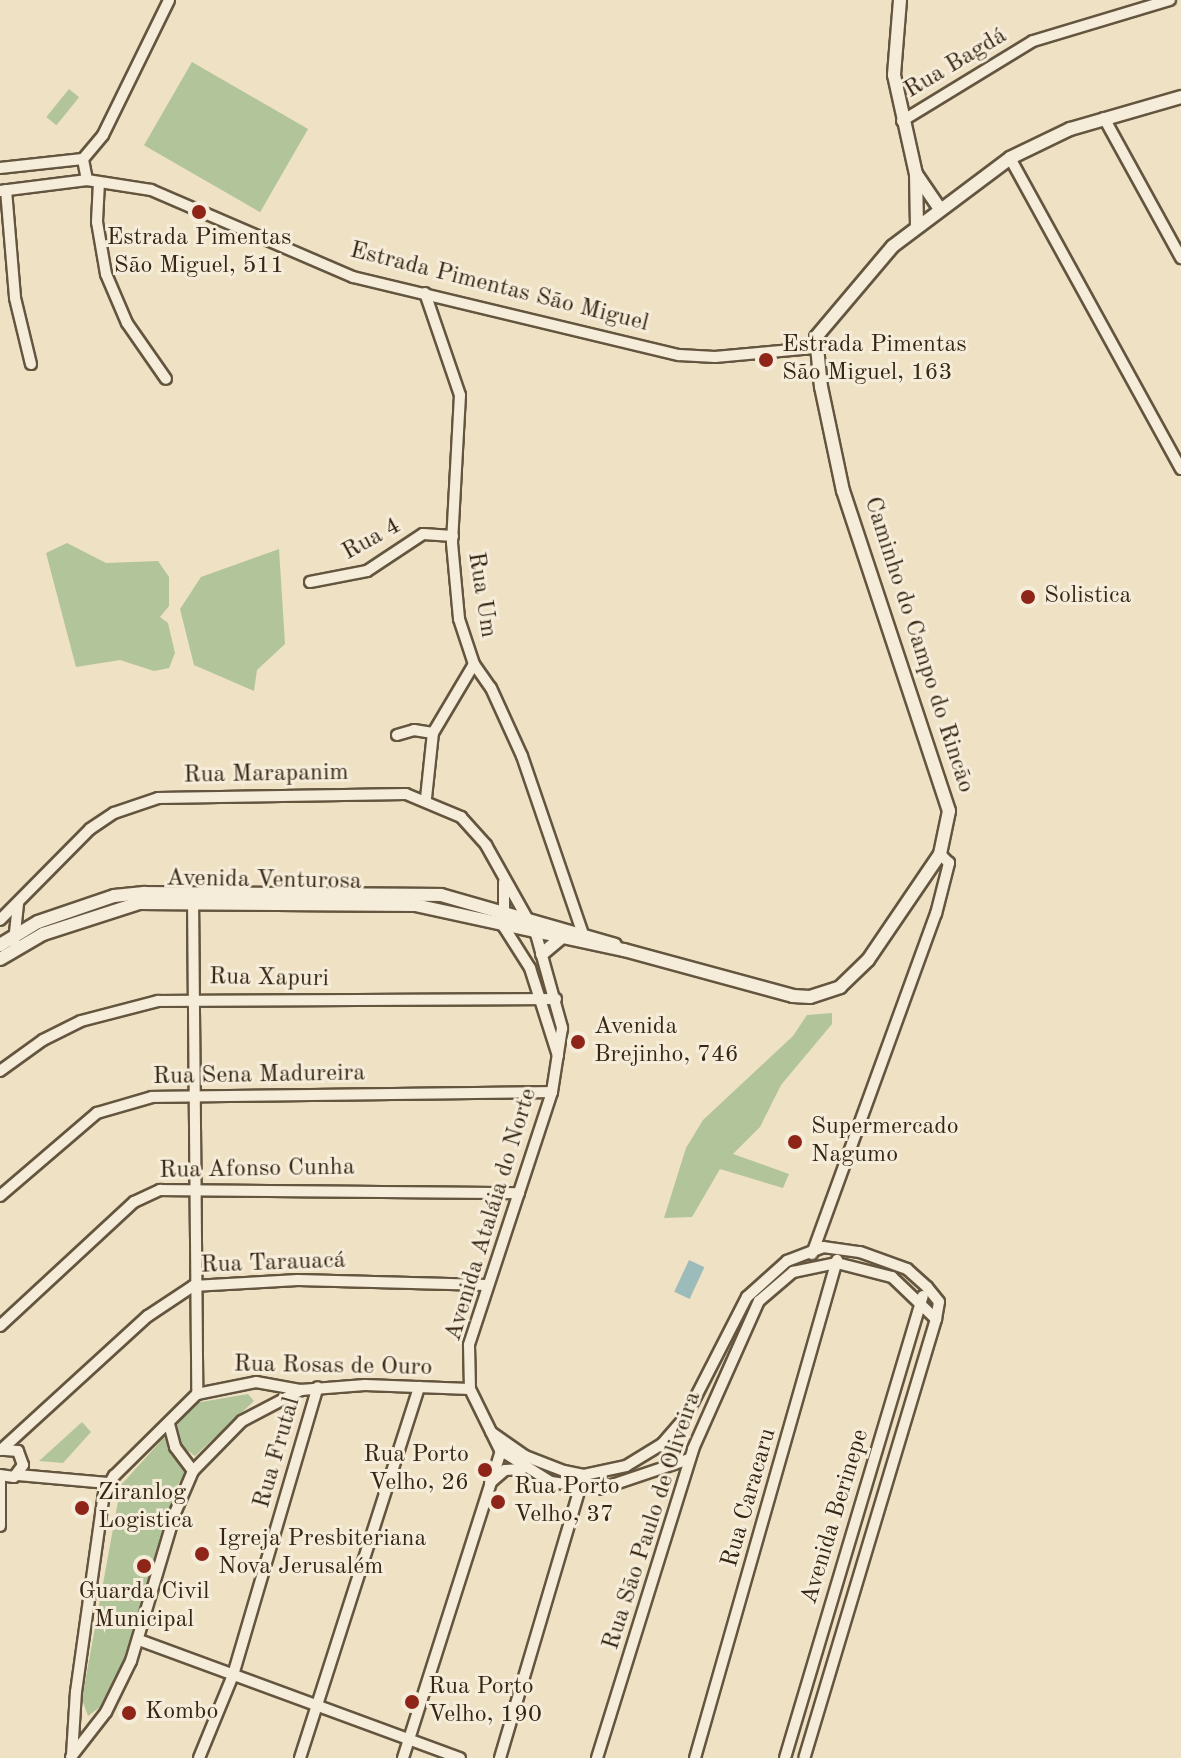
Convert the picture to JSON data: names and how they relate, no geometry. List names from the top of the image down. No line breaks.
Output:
{"streets":{"street":["Rua Bagdá","Estrada Pimentas São Miguel","Rua 4","Rua Um","Caminho do Campo do Rincão","Rua Marapanim","Avenida Venturosa","Rua Xapuri","Rua Sena Madureira","Rua Afonso Cunha","Avenida Ataláia do Norte","Rua Tarauacá","Rua Rosas de Ouro","Rua Frutal","Rua Caracaru","Avenida Berinepe","Rua São Paulo de Oliveira"]},"crossings":[["Estrada Pimentas São Miguel","Rua Um"],["Estrada Pimentas São Miguel","Caminho do Campo do Rincão"],["Rua 4","Rua Um"],["Rua Um","Caminho do Campo do Rincão"],["Caminho do Campo do Rincão","Rua Marapanim"],["Caminho do Campo do Rincão","Avenida Venturosa"],["Caminho do Campo do Rincão","Avenida Ataláia do Norte"],["Rua Marapanim","Avenida Venturosa"],["Rua Marapanim","Avenida Ataláia do Norte"],["Avenida Venturosa","Avenida Ataláia do Norte"],["Rua Xapuri","Avenida Ataláia do Norte"],["Rua Sena Madureira","Avenida Ataláia do Norte"],["Rua Afonso Cunha","Avenida Ataláia do Norte"],["Avenida Ataláia do Norte","Rua Tarauacá"],["Avenida Ataláia do Norte","Rua Rosas de Ouro"],["Avenida Ataláia do Norte","Rua Caracaru"],["Avenida Ataláia do Norte","Avenida Berinepe"],["Avenida Ataláia do Norte","Rua São Paulo de Oliveira"],["Rua Rosas de Ouro","Rua Frutal"]],"places":["Estrada Pimentas São Miguel, 511","Estrada Pimentas São Miguel, 163","Solistica","Avenida Brejinho, 746","Supermercado Nagumo","Rua Porto Velho, 26","Rua Porto Velho, 37","Ziranlog Logistica","Igreja Presbiteriana Nova Jerusalém","Guarda Civil Municipal","Rua Porto Velho, 190","Kombo"]}
